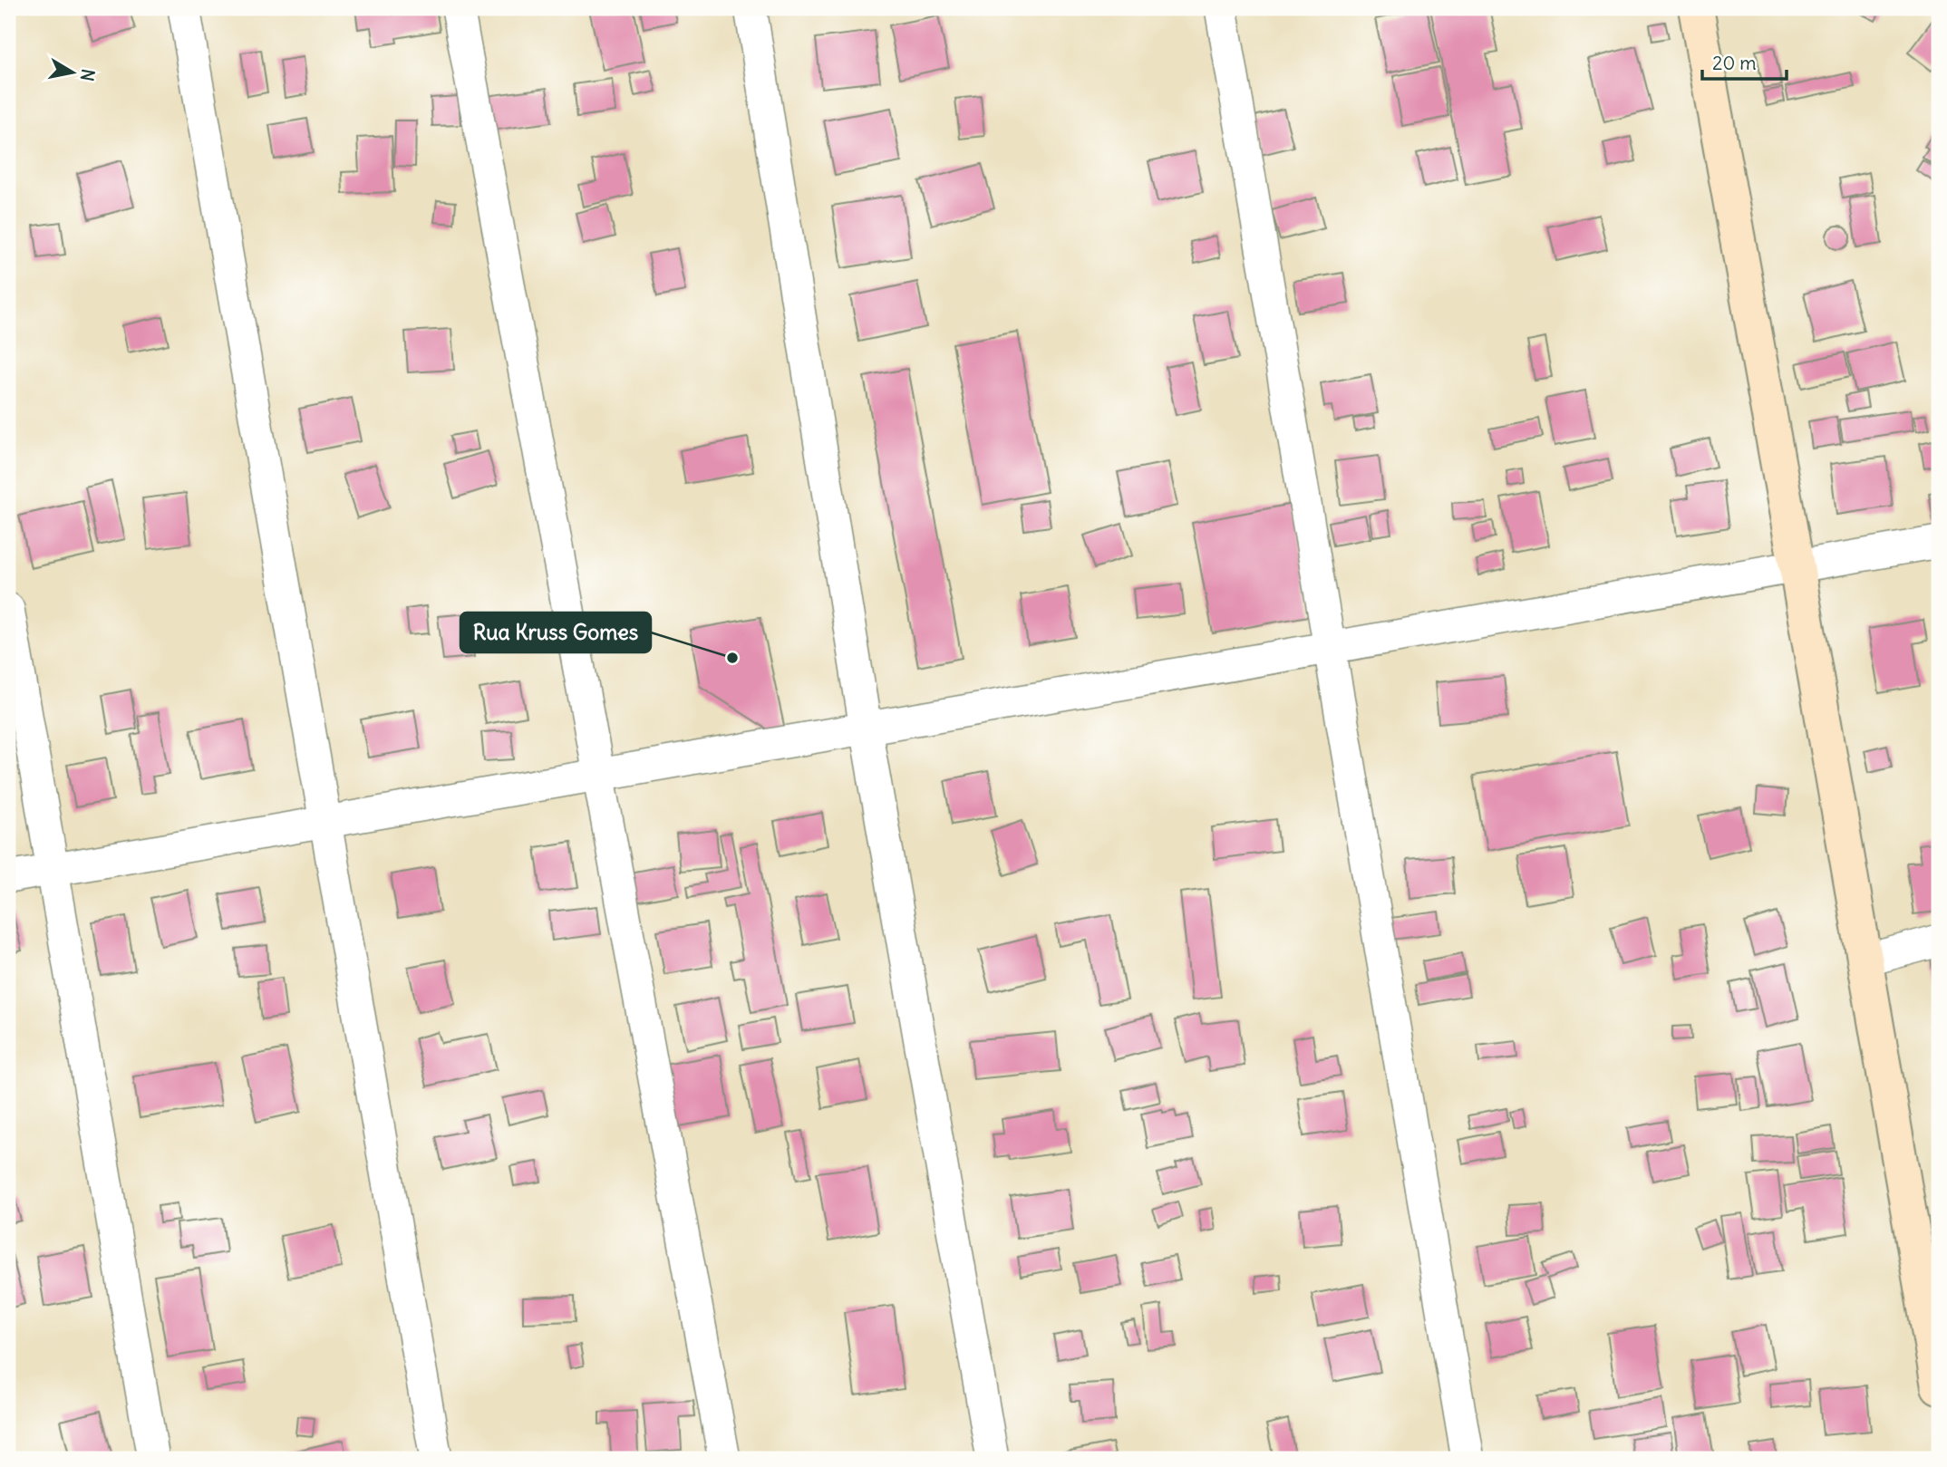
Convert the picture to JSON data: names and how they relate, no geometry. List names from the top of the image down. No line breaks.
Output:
{"places":["Rua Kruss Gomes"],"scale_bar":"20 m","north":"right"}
